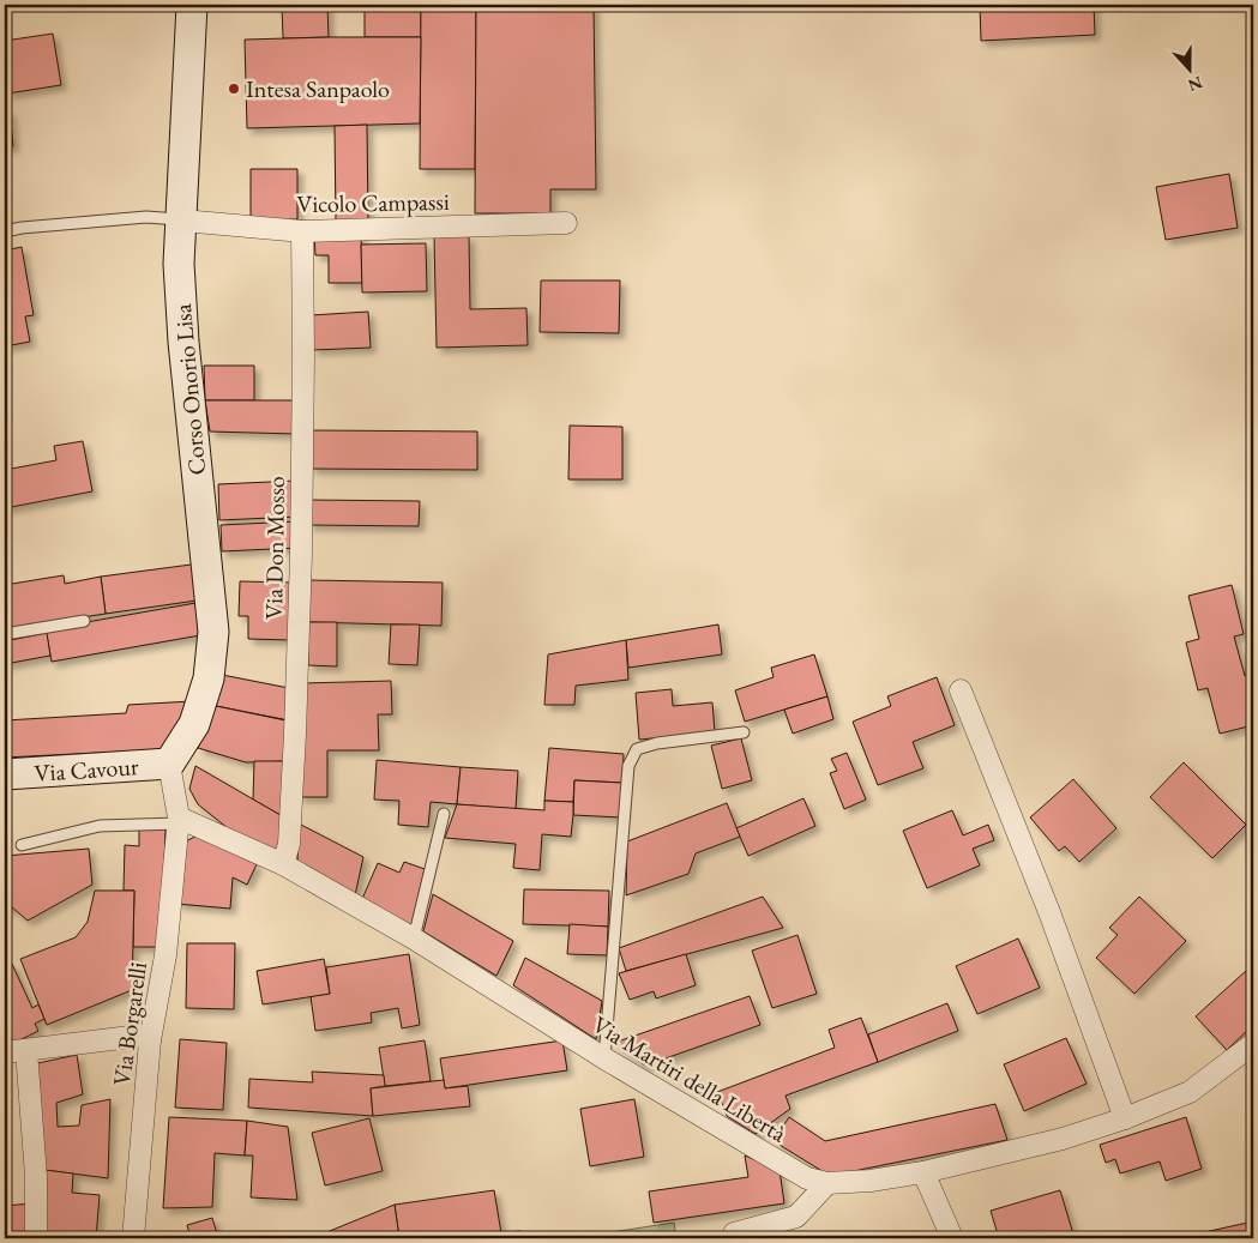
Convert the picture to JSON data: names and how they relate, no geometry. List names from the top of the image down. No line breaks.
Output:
{"streets":{"street":["Vicolo Campassi","Corso Onorio Lisa","Via Don Mosso","Via Cavour","Via Borgarelli","Via Martiri della Libertà"]},"crossings":[["Vicolo Campassi","Corso Onorio Lisa"],["Vicolo Campassi","Via Don Mosso"],["Corso Onorio Lisa","Via Cavour"],["Via Don Mosso","Via Martiri della Libertà"],["Via Borgarelli","Via Martiri della Libertà"]],"places":["Intesa Sanpaolo"],"north":"bottom"}
